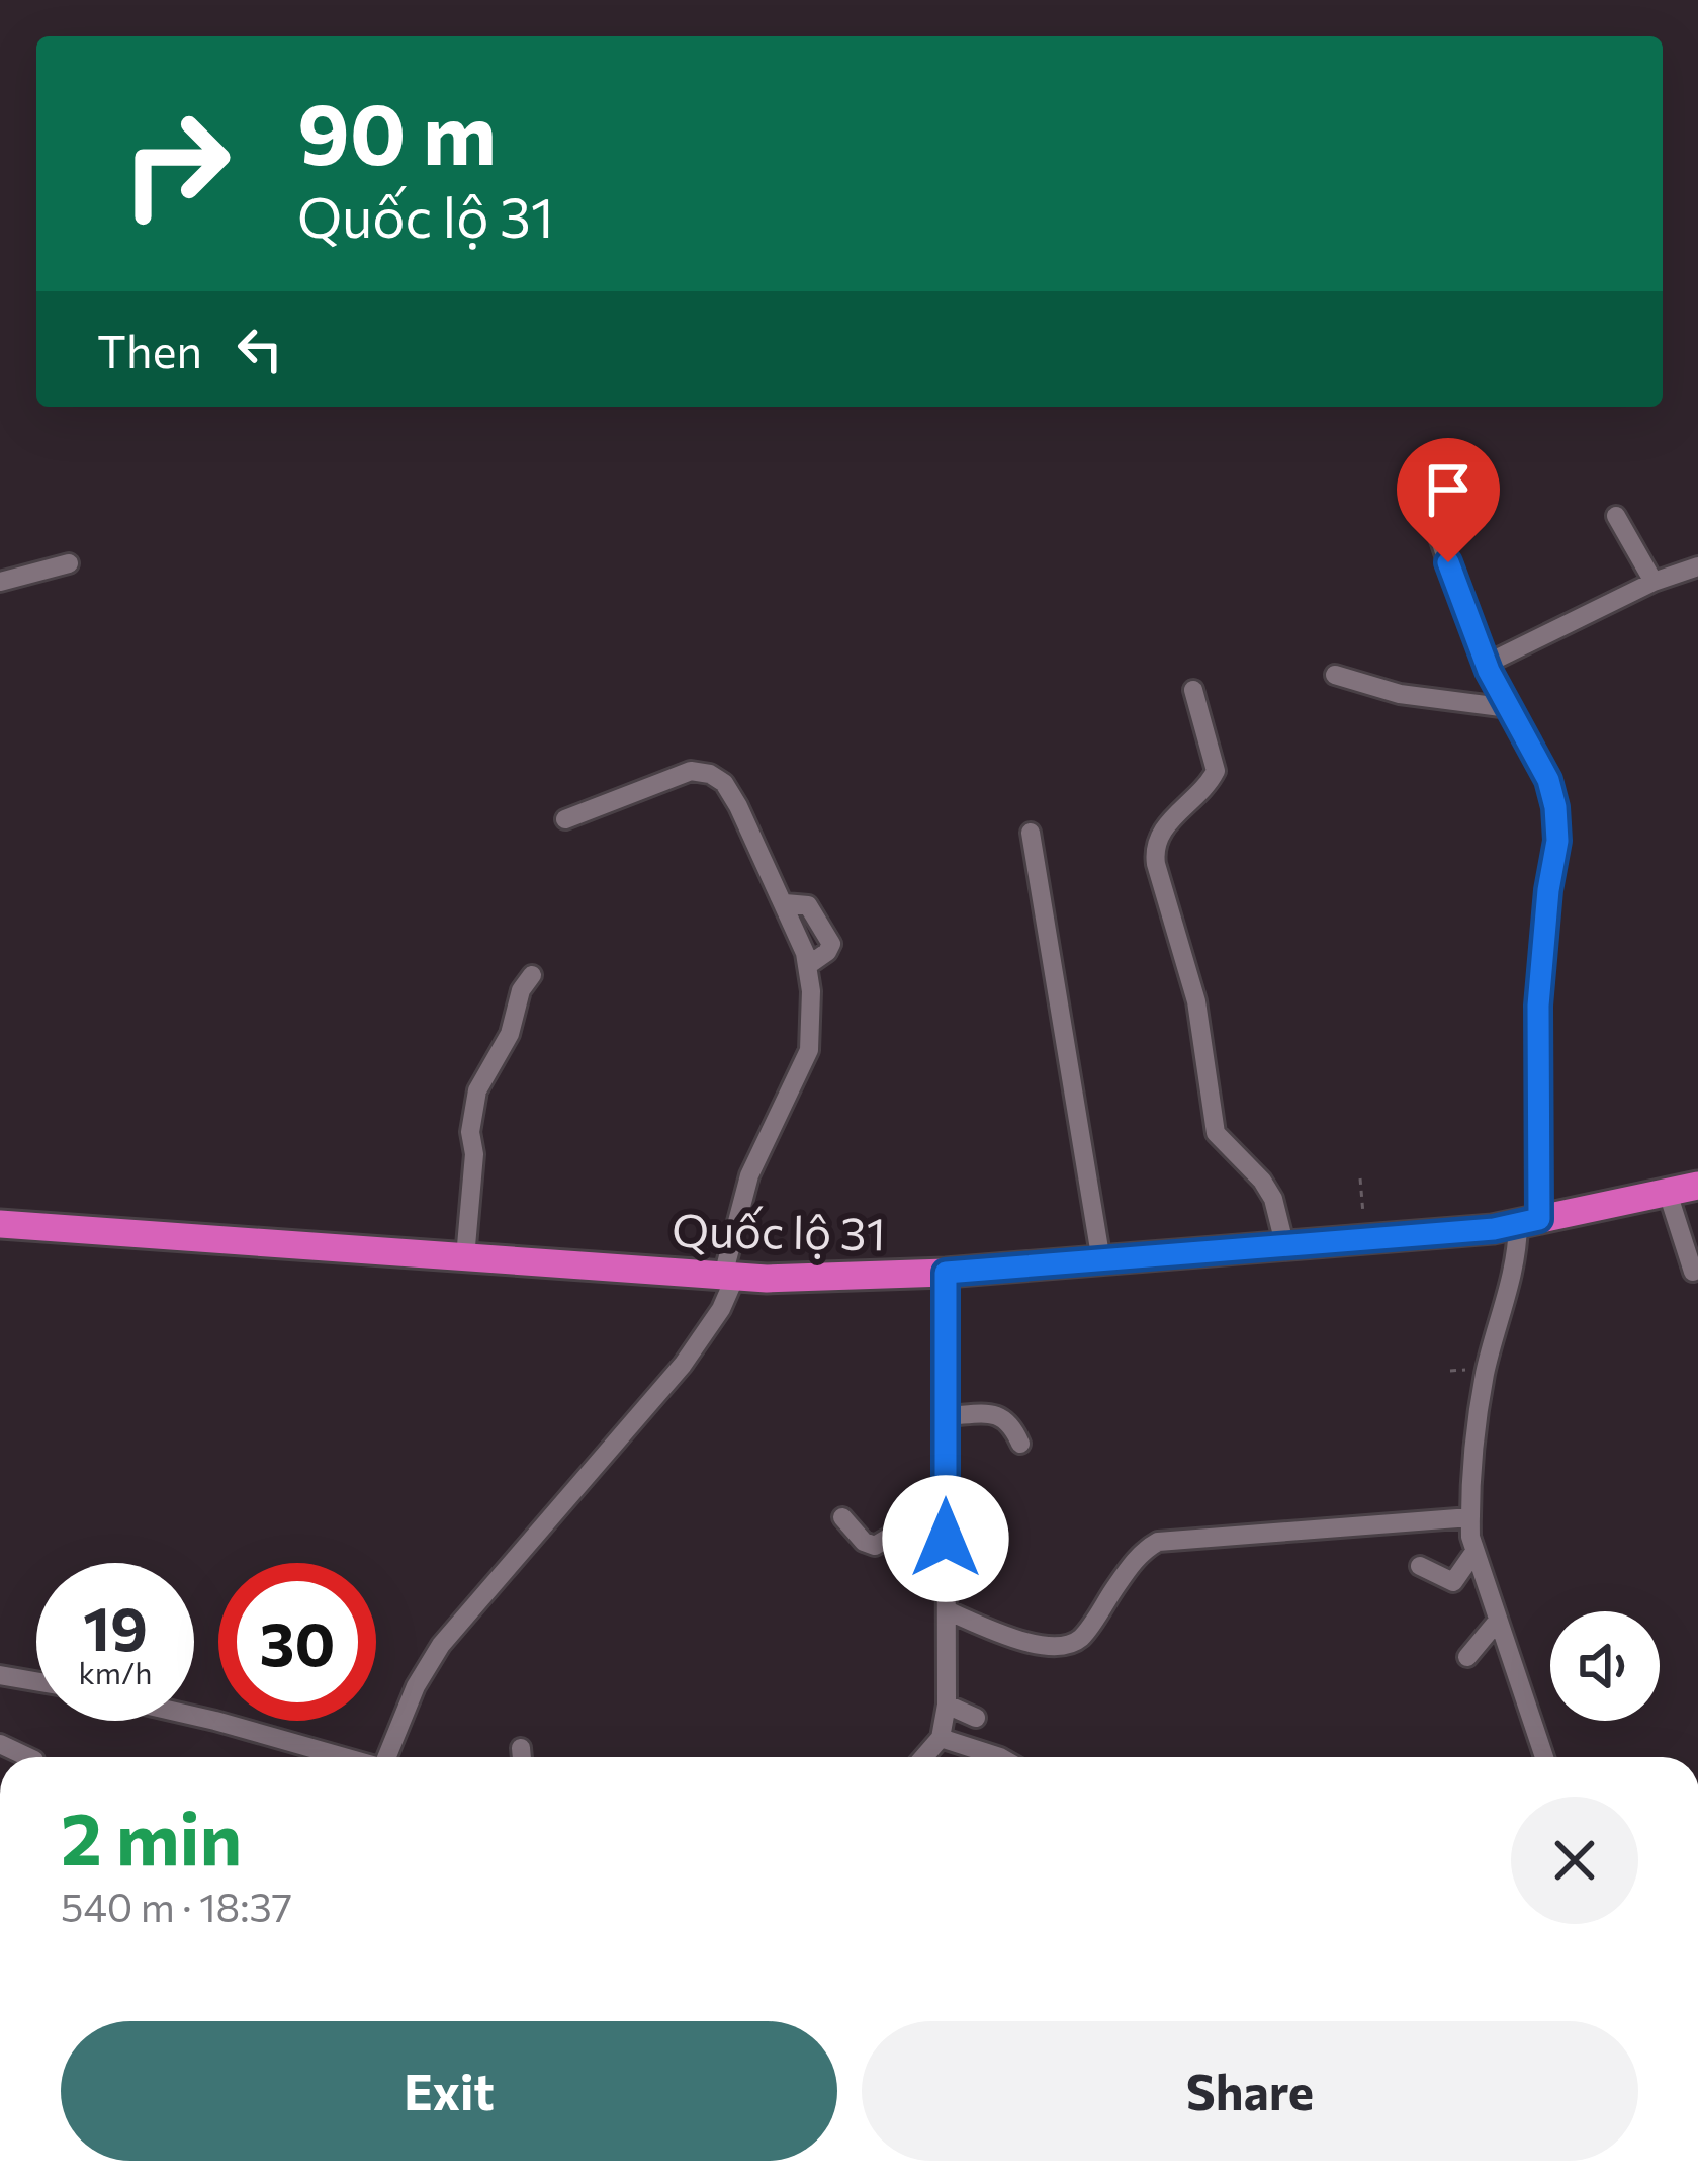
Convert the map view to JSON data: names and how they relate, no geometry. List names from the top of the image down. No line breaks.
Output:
{"streets":{"highway":["Quốc lộ 31"]},"page":{"turn":["90 m","Quốc lộ 31"],"then":"Then","speed":"19 km/h","limit":"30","heading":["2 min","540 m · 18:37"],"buttons":["Exit","Share"]}}
